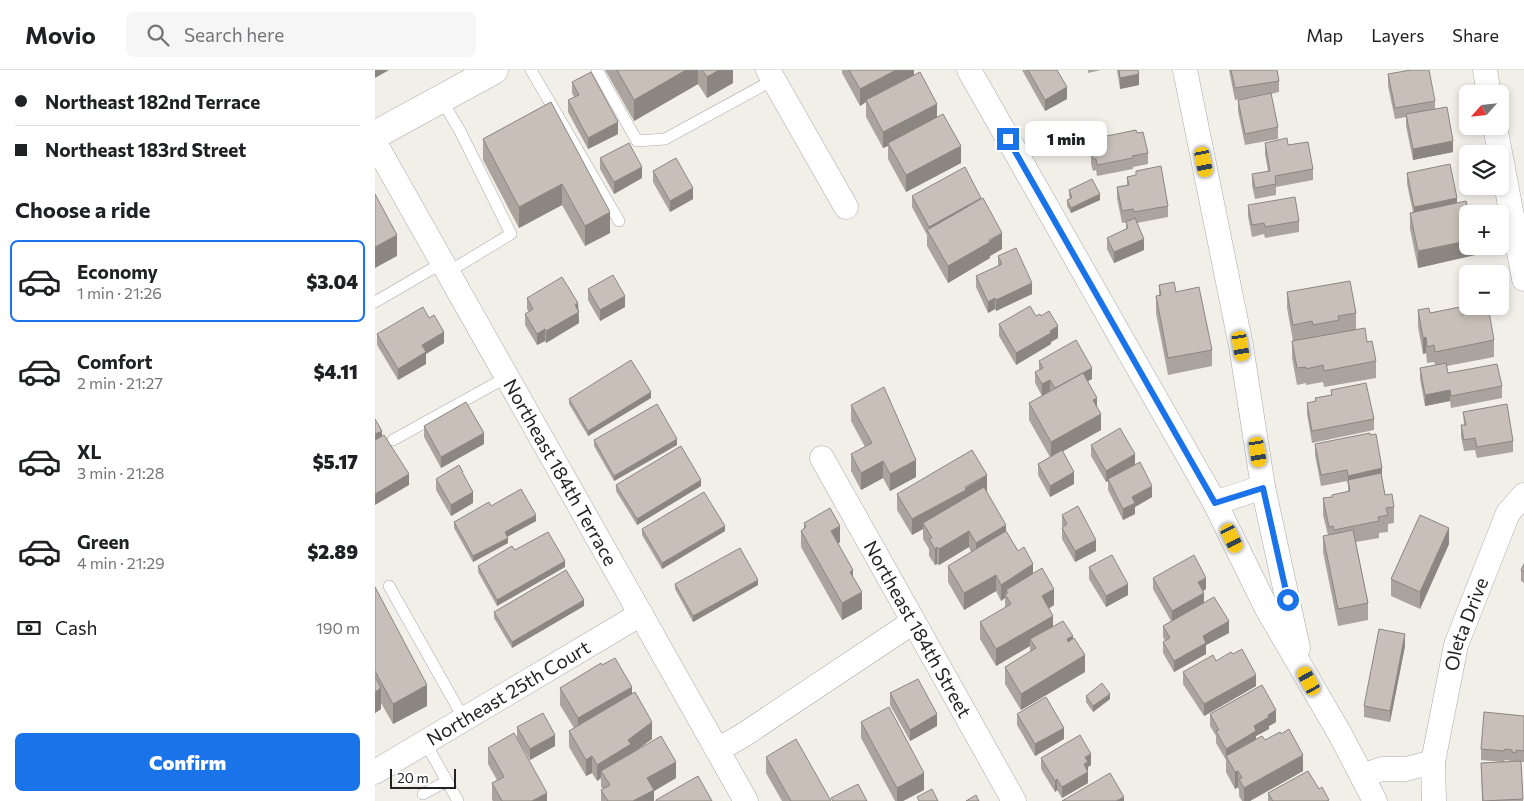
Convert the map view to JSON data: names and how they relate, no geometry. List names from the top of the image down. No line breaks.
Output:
{"streets":{"street":["Northeast 184th Terrace","Oleta Drive","Northeast 184th Street","Northeast 25th Court"]},"crossings":[["Northeast 184th Terrace","Northeast 25th Court"]],"scale_bar":"20 m","north":"bottom left","page":{"header":"Movio","search":"Search here","nav":["Map","Layers","Share"],"banner":["Northeast 182nd Terrace","Northeast 183rd Street"],"map_buttons":["+","−"],"bubble":"1 min","heading":"Choose a ride","list":[{"name":"Economy","note":"1 min · 21:26","value":"$3.04"},{"name":"Comfort","note":"2 min · 21:27","value":"$4.11"},{"name":"XL","note":"3 min · 21:28","value":"$5.17"},{"name":"Green","note":"4 min · 21:29","value":"$2.89"}],"pay":["Cash","190 m"],"buttons":"Confirm","scale":"20 m"}}
